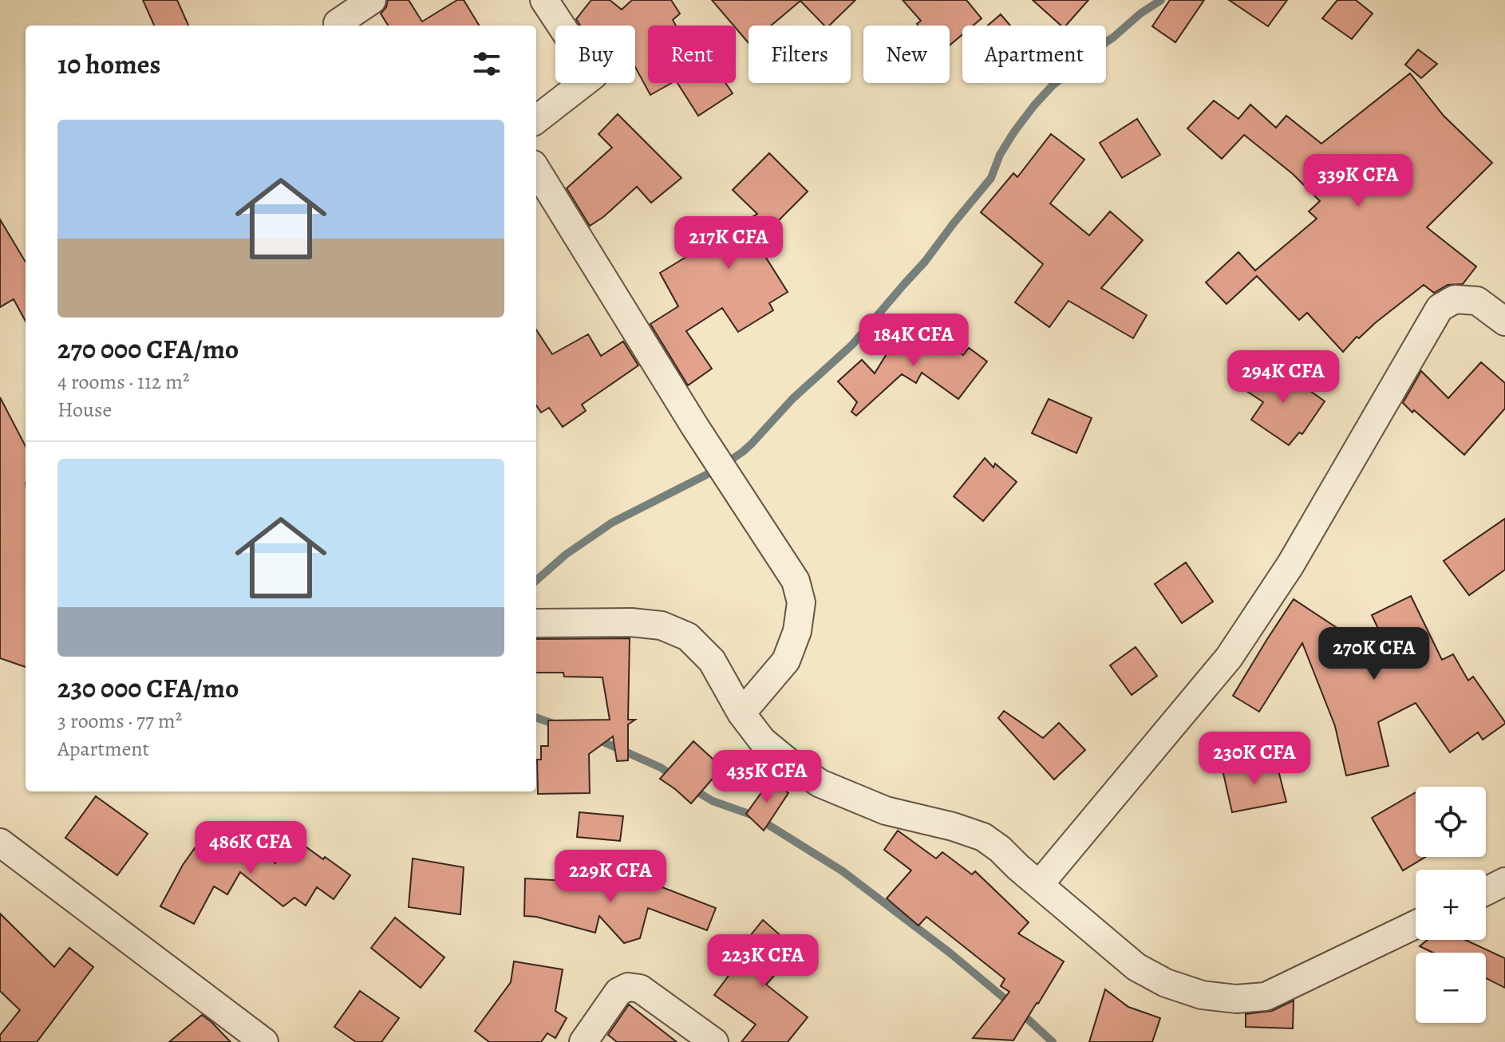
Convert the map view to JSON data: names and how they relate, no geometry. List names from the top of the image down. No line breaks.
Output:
{"page":{"chip":["Buy","Rent","Filters","New","Apartment"],"heading":"10 homes","list":[{"name":"270 000 CFA/mo","note":"4 rooms · 112 m² · House"},{"name":"230 000 CFA/mo","note":"3 rooms · 77 m² · Apartment"}],"price":["339K CFA","217K CFA","184K CFA","294K CFA","270K CFA","230K CFA","435K CFA","486K CFA","229K CFA","223K CFA"],"map_buttons":["+","−"]}}
